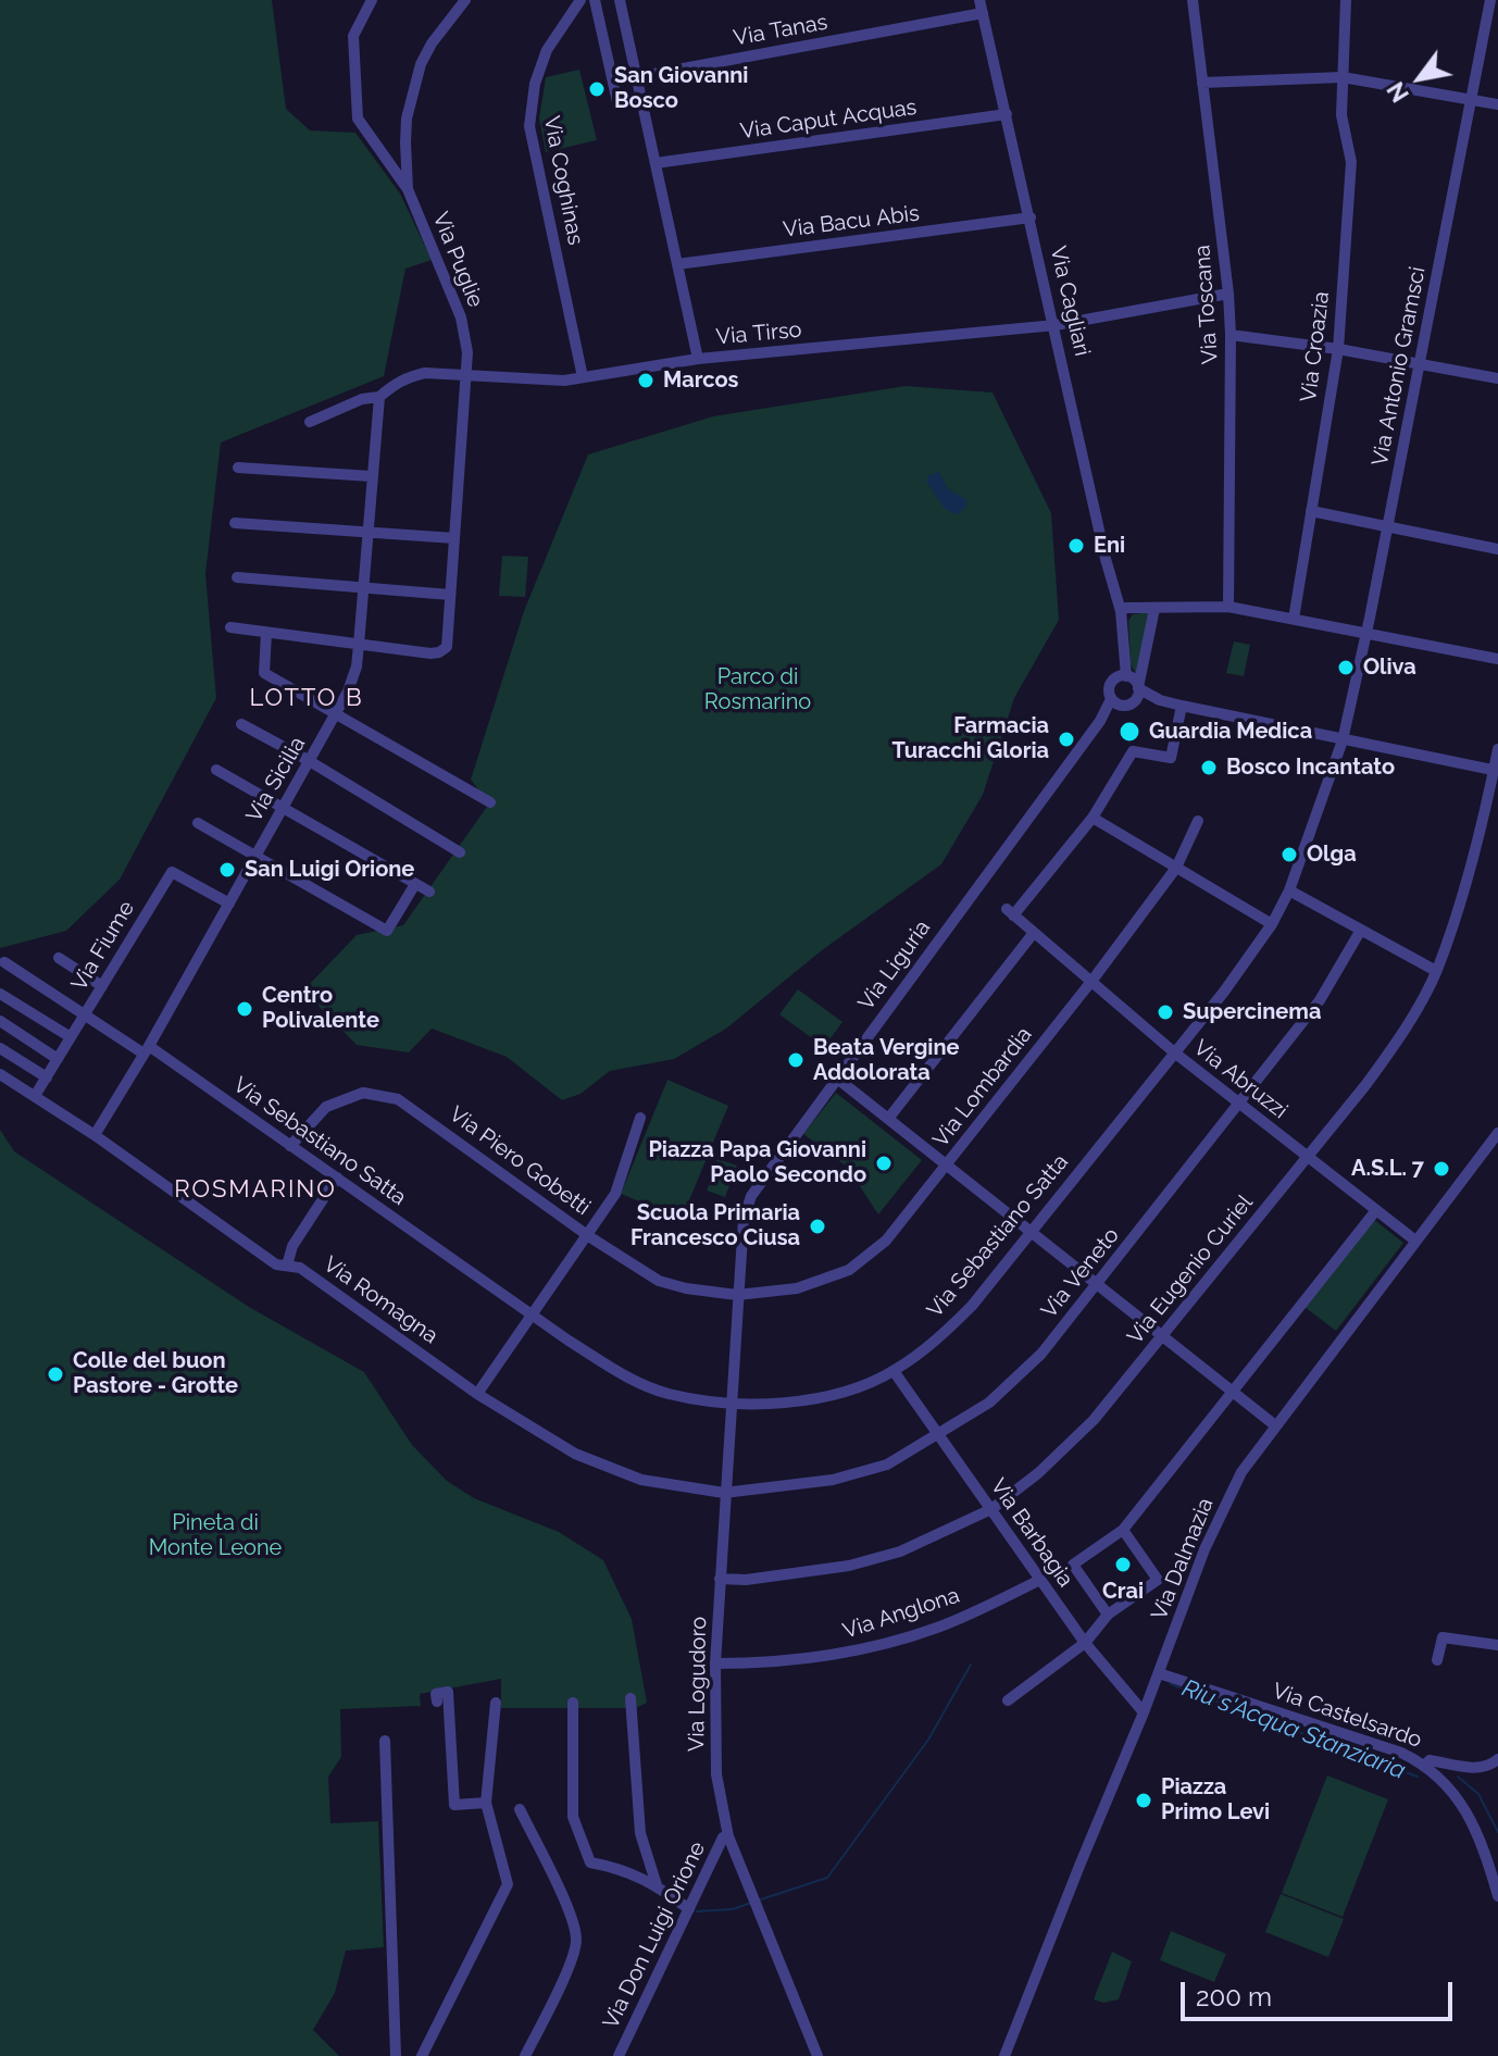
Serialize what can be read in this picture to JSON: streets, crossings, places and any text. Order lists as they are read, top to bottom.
{
  "streets": {
    "street": [
      "Via Tanas",
      "Via Caput Acquas",
      "Via Coghinas",
      "Via Bacu Abis",
      "Via Puglie",
      "Via Cagliari",
      "Via Toscana",
      "Via Tirso",
      "Via Croazia",
      "Via Antonio Gramsci",
      "Via Sicilia",
      "Via Fiume",
      "Via Liguria",
      "Via Abruzzi",
      "Via Lombardia",
      "Via Sebastiano Satta",
      "Via Piero Gobetti",
      "Via Eugenio Curiel",
      "Via Veneto",
      "Via Romagna",
      "Via Barbagia",
      "Via Dalmazia",
      "Via Anglona",
      "Via Logudoro",
      "Via Castelsardo",
      "Via Don Luigi Orione"
    ]
  },
  "crossings": [
    ["Via Tanas", "Via Cagliari"],
    ["Via Caput Acquas", "Via Cagliari"],
    ["Via Coghinas", "Via Tirso"],
    ["Via Bacu Abis", "Via Cagliari"],
    ["Via Puglie", "Via Tirso"],
    ["Via Puglie", "Via Sicilia"],
    ["Via Cagliari", "Via Tirso"],
    ["Via Cagliari", "Via Liguria"],
    ["Via Toscana", "Via Tirso"],
    ["Via Antonio Gramsci", "Via Sebastiano Satta"],
    ["Via Sicilia", "Via Fiume"],
    ["Via Sicilia", "Via Sebastiano Satta"],
    ["Via Sicilia", "Via Romagna"],
    ["Via Fiume", "Via Sebastiano Satta"],
    ["Via Fiume", "Via Romagna"],
    ["Via Liguria", "Via Lombardia"],
    ["Via Liguria", "Via Piero Gobetti"],
    ["Via Liguria", "Via Logudoro"],
    ["Via Abruzzi", "Via Lombardia"],
    ["Via Abruzzi", "Via Sebastiano Satta"],
    ["Via Abruzzi", "Via Eugenio Curiel"],
    ["Via Abruzzi", "Via Veneto"],
    ["Via Abruzzi", "Via Dalmazia"],
    ["Via Lombardia", "Via Piero Gobetti"],
    ["Via Lombardia", "Via Logudoro"],
    ["Via Sebastiano Satta", "Via Piero Gobetti"],
    ["Via Sebastiano Satta", "Via Barbagia"],
    ["Via Sebastiano Satta", "Via Logudoro"],
    ["Via Piero Gobetti", "Via Logudoro"],
    ["Via Eugenio Curiel", "Via Barbagia"],
    ["Via Eugenio Curiel", "Via Logudoro"],
    ["Via Veneto", "Via Romagna"],
    ["Via Veneto", "Via Barbagia"],
    ["Via Veneto", "Via Logudoro"],
    ["Via Romagna", "Via Logudoro"],
    ["Via Barbagia", "Via Dalmazia"],
    ["Via Barbagia", "Via Anglona"],
    ["Via Dalmazia", "Via Castelsardo"],
    ["Via Anglona", "Via Logudoro"],
    ["Via Logudoro", "Via Don Luigi Orione"]
  ],
  "districts": ["LOTTO B", "ROSMARINO"],
  "water": ["Riu s'Acqua Stanziaria"],
  "parks": ["Parco di Rosmarino", "Pineta di Monte Leone"],
  "places": [
    "San Giovanni Bosco",
    "Marcos",
    "Eni",
    "Oliva",
    "Guardia Medica",
    "Farmacia Turacchi Gloria",
    "Bosco Incantato",
    "Olga",
    "San Luigi Orione",
    "Centro Polivalente",
    "Supercinema",
    "Beata Vergine Addolorata",
    "Piazza Papa Giovanni Paolo Secondo",
    "A.S.L. 7",
    "Scuola Primaria Francesco Ciusa",
    "Colle del buon Pastore - Grotte",
    "Crai",
    "Piazza Primo Levi"
  ],
  "scale_bar": "200 m",
  "north": "bottom left"
}
